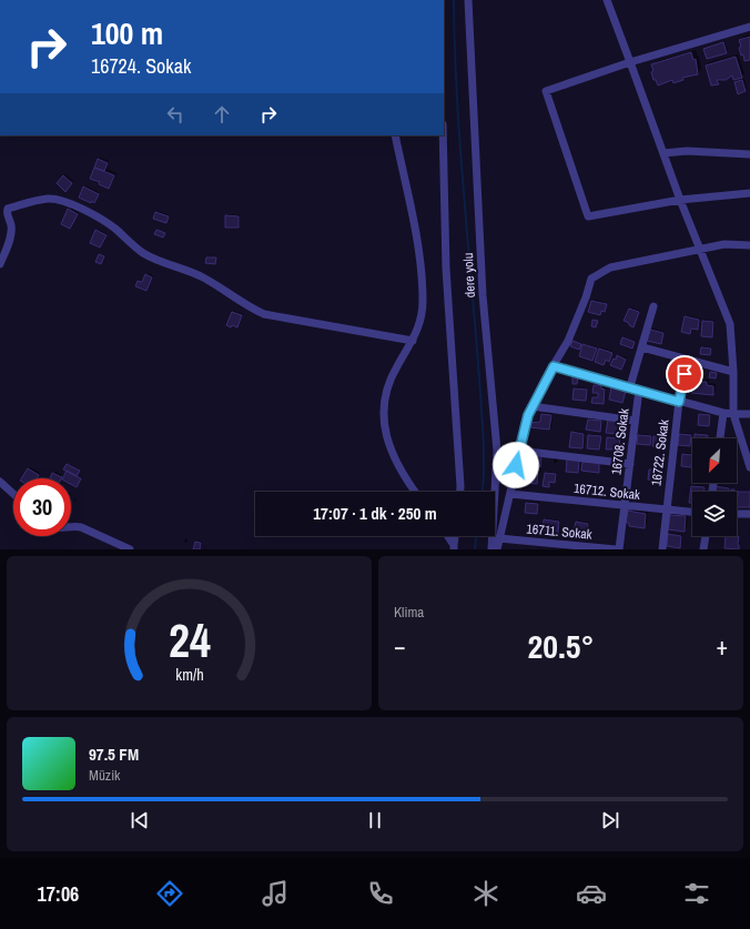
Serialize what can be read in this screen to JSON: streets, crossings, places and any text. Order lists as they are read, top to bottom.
{
  "streets": {
    "street": [
      "dere yolu",
      "16708. Sokak",
      "16722. Sokak",
      "16712. Sokak",
      "16711. Sokak"
    ]
  },
  "crossings": [
    ["16708. Sokak", "16712. Sokak"],
    ["16708. Sokak", "16711. Sokak"],
    ["16722. Sokak", "16712. Sokak"]
  ],
  "north": "bottom left",
  "page": {
    "turn": ["100 m", "16724. Sokak"],
    "limit": "30",
    "trip": "17:07 · 1 dk · 250 m",
    "tile": "Klima",
    "heat": ["−", "20.5°", "+"],
    "song": ["97.5 FM", "Müzik"],
    "tabs": "17:06",
    "gauge": ["24", "km/h"]
  }
}
